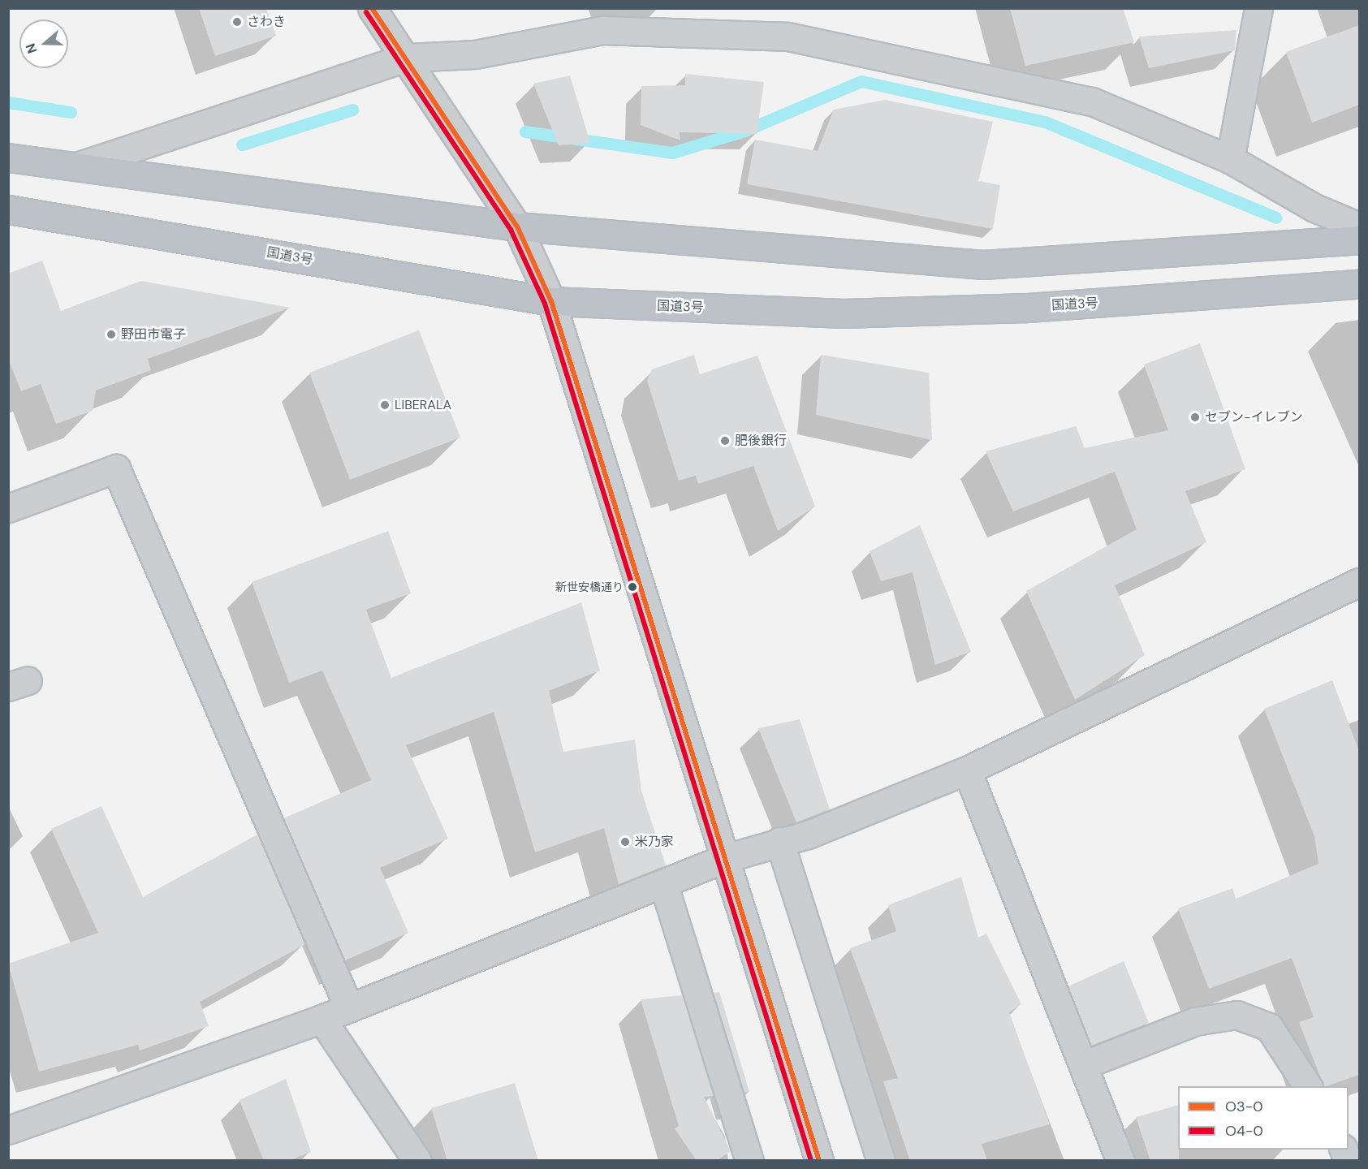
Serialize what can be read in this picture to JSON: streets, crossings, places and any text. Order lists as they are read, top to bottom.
{
  "streets": {
    "highway": ["国道3号"]
  },
  "places": [
    "さわき",
    "野田市電子",
    "LIBERALA",
    "セブン-イレブン",
    "肥後銀行",
    "新世安橋通り",
    "米乃家"
  ],
  "lines": ["transit line O3-0", "transit line O4-0"],
  "legend": ["O3-0", "O4-0"],
  "north": "left"
}
